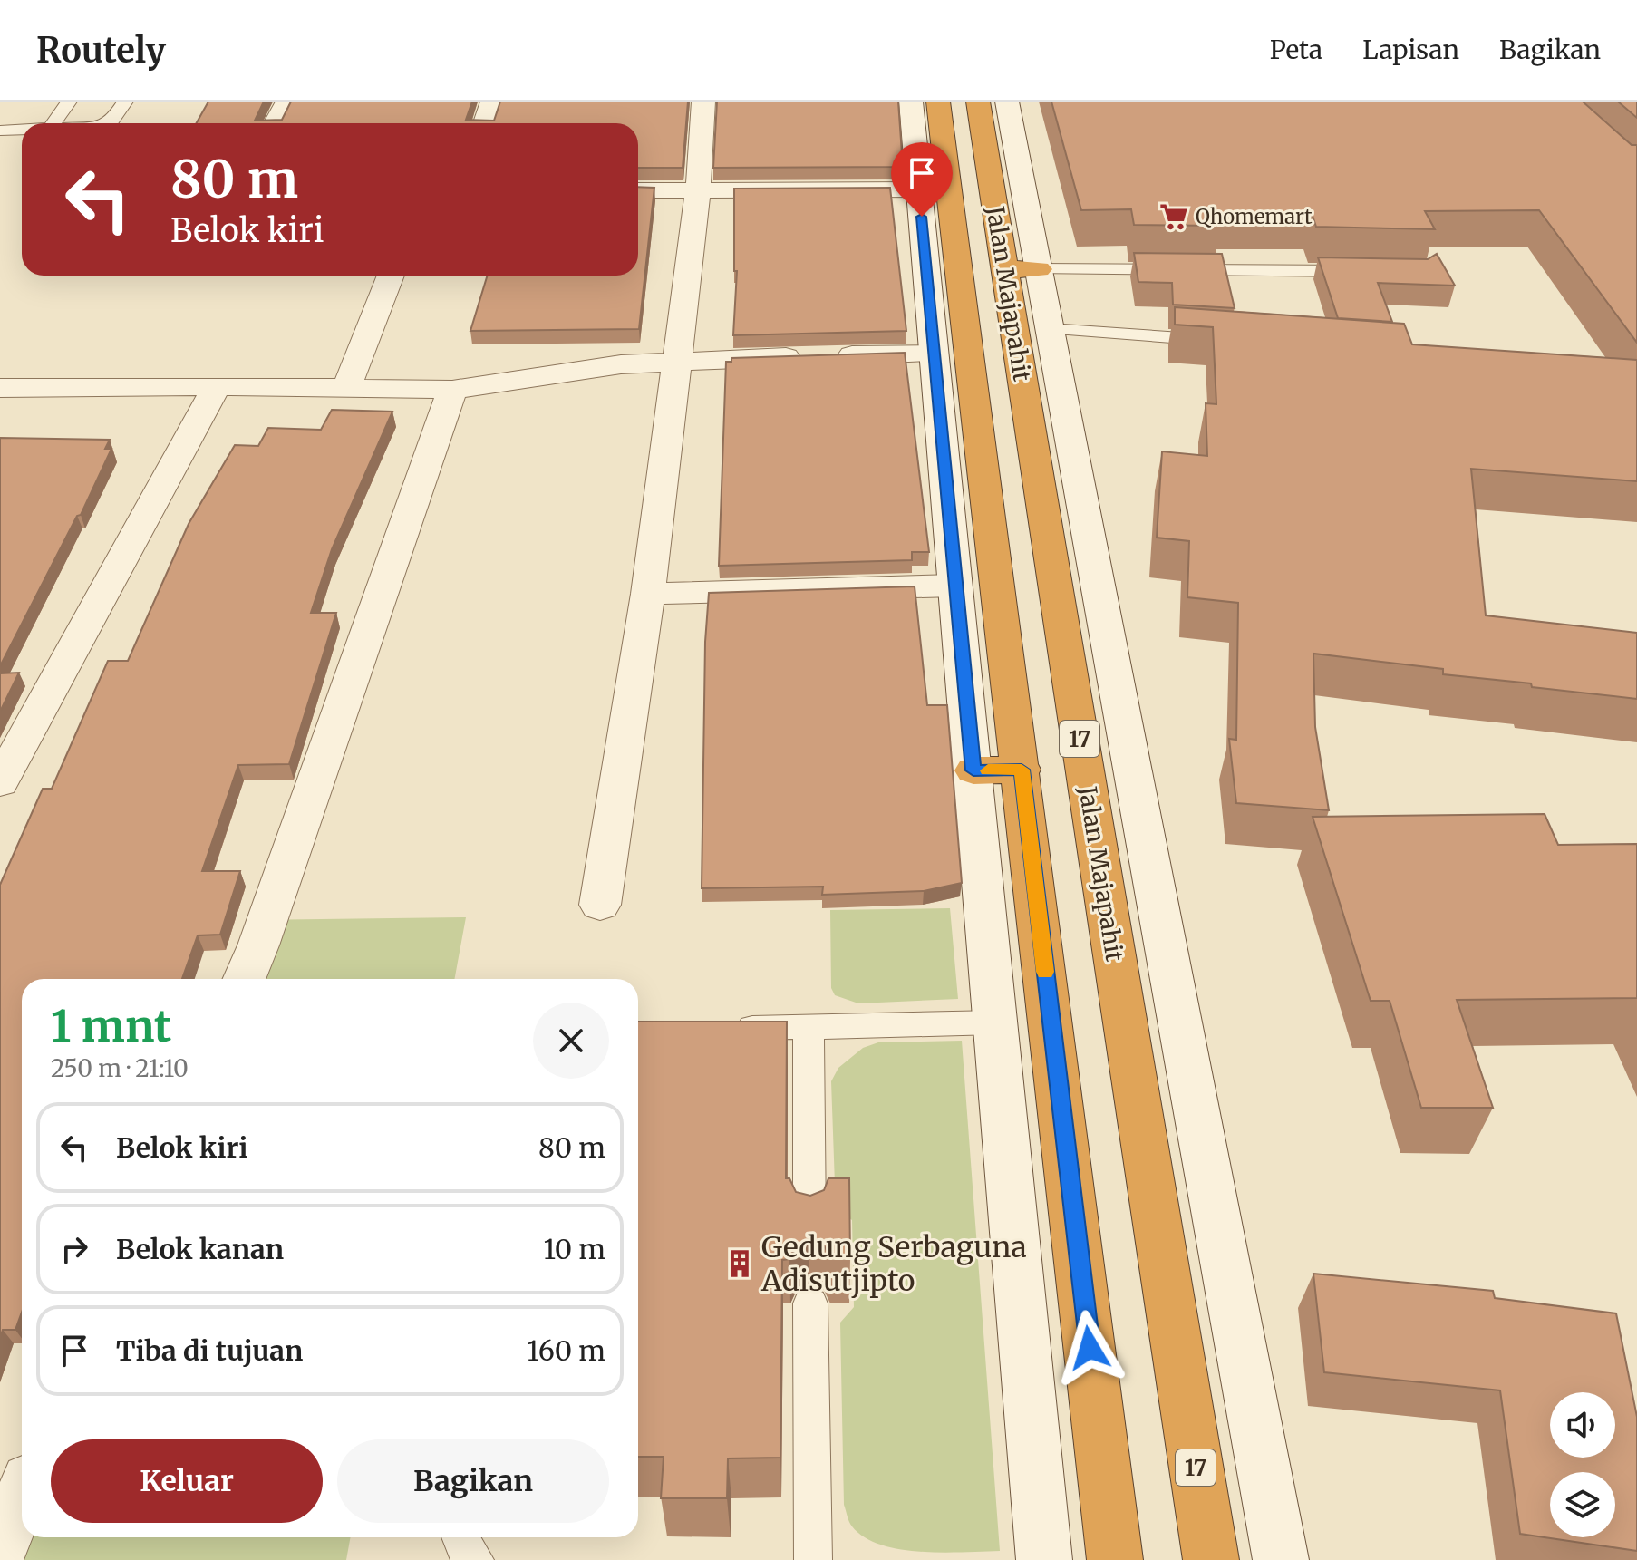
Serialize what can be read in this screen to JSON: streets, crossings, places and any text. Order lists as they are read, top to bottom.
{
  "streets": {
    "highway": ["Jalan Majapahit", "17"]
  },
  "places": {
    "supermarket": ["Qhomemart"],
    "building": ["Gedung Serbaguna Adisutjipto"]
  },
  "page": {
    "header": "Routely",
    "nav": ["Peta", "Lapisan", "Bagikan"],
    "turn": ["80 m", "Belok kiri"],
    "heading": ["1 mnt", "250 m · 21:10"],
    "list": [
      {
        "name": "Belok kiri",
        "value": "80 m"
      },
      {
        "name": "Belok kanan",
        "value": "10 m"
      },
      {
        "name": "Tiba di tujuan",
        "value": "160 m"
      }
    ],
    "buttons": ["Keluar", "Bagikan"]
  }
}
